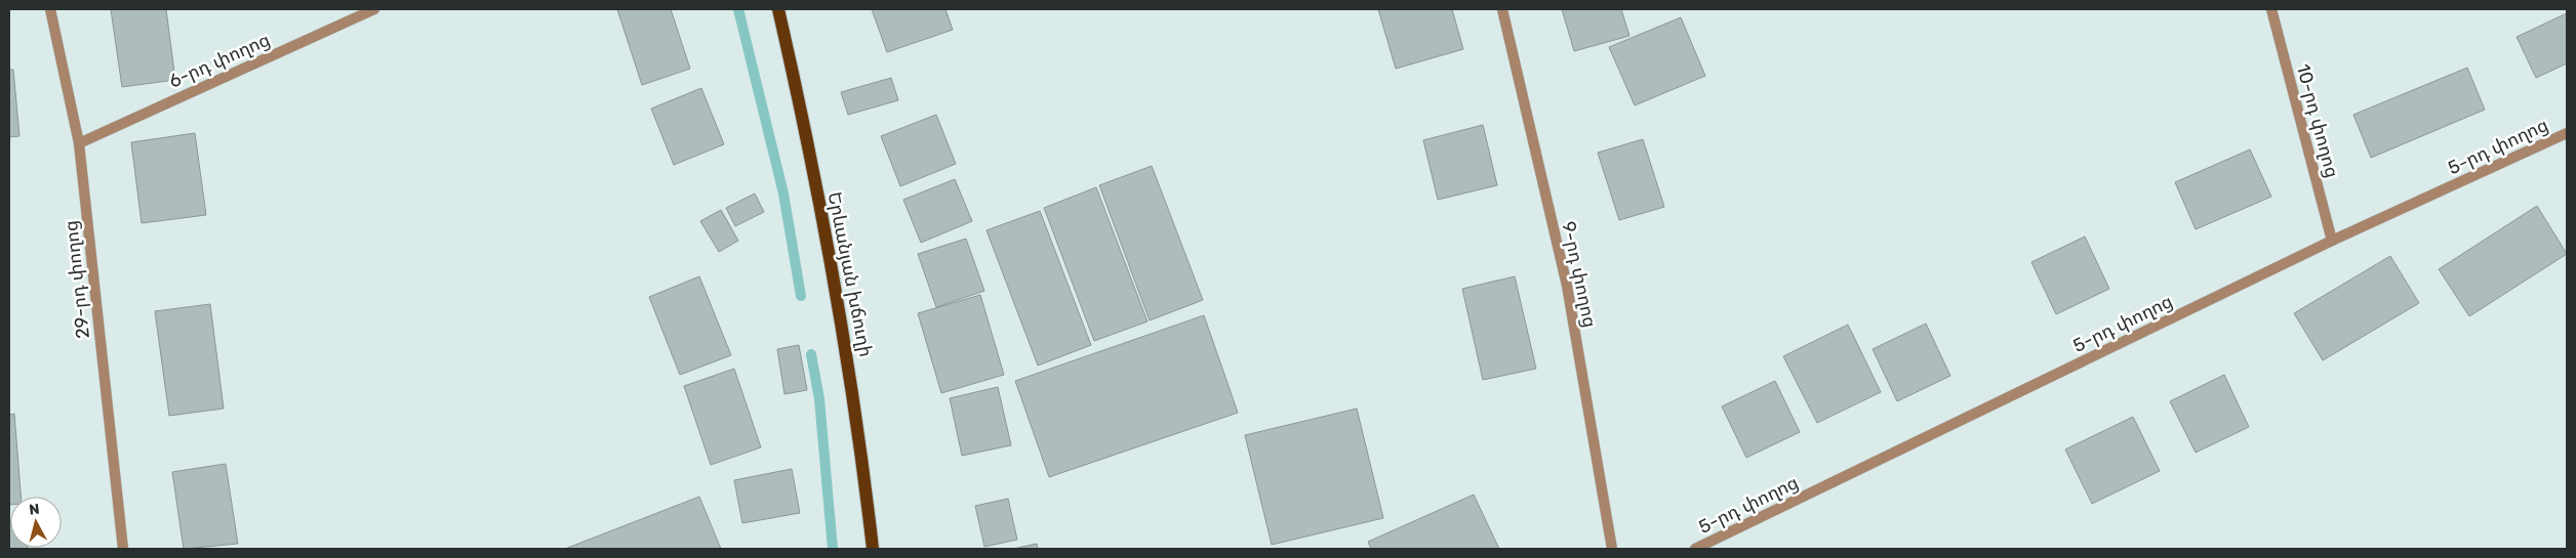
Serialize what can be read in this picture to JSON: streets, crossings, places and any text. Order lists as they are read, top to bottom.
{
  "streets": {
    "main road": ["Երևանյան խճուղի"],
    "street": [
      "6-րդ փողոց",
      "10-րդ փողոց",
      "5-րդ փողոց",
      "9-րդ փողոց",
      "29-րդ փողոց"
    ]
  },
  "crossings": [
    ["6-րդ փողոց", "29-րդ փողոց"],
    ["10-րդ փողոց", "5-րդ փողոց"]
  ],
  "north": "top"
}
